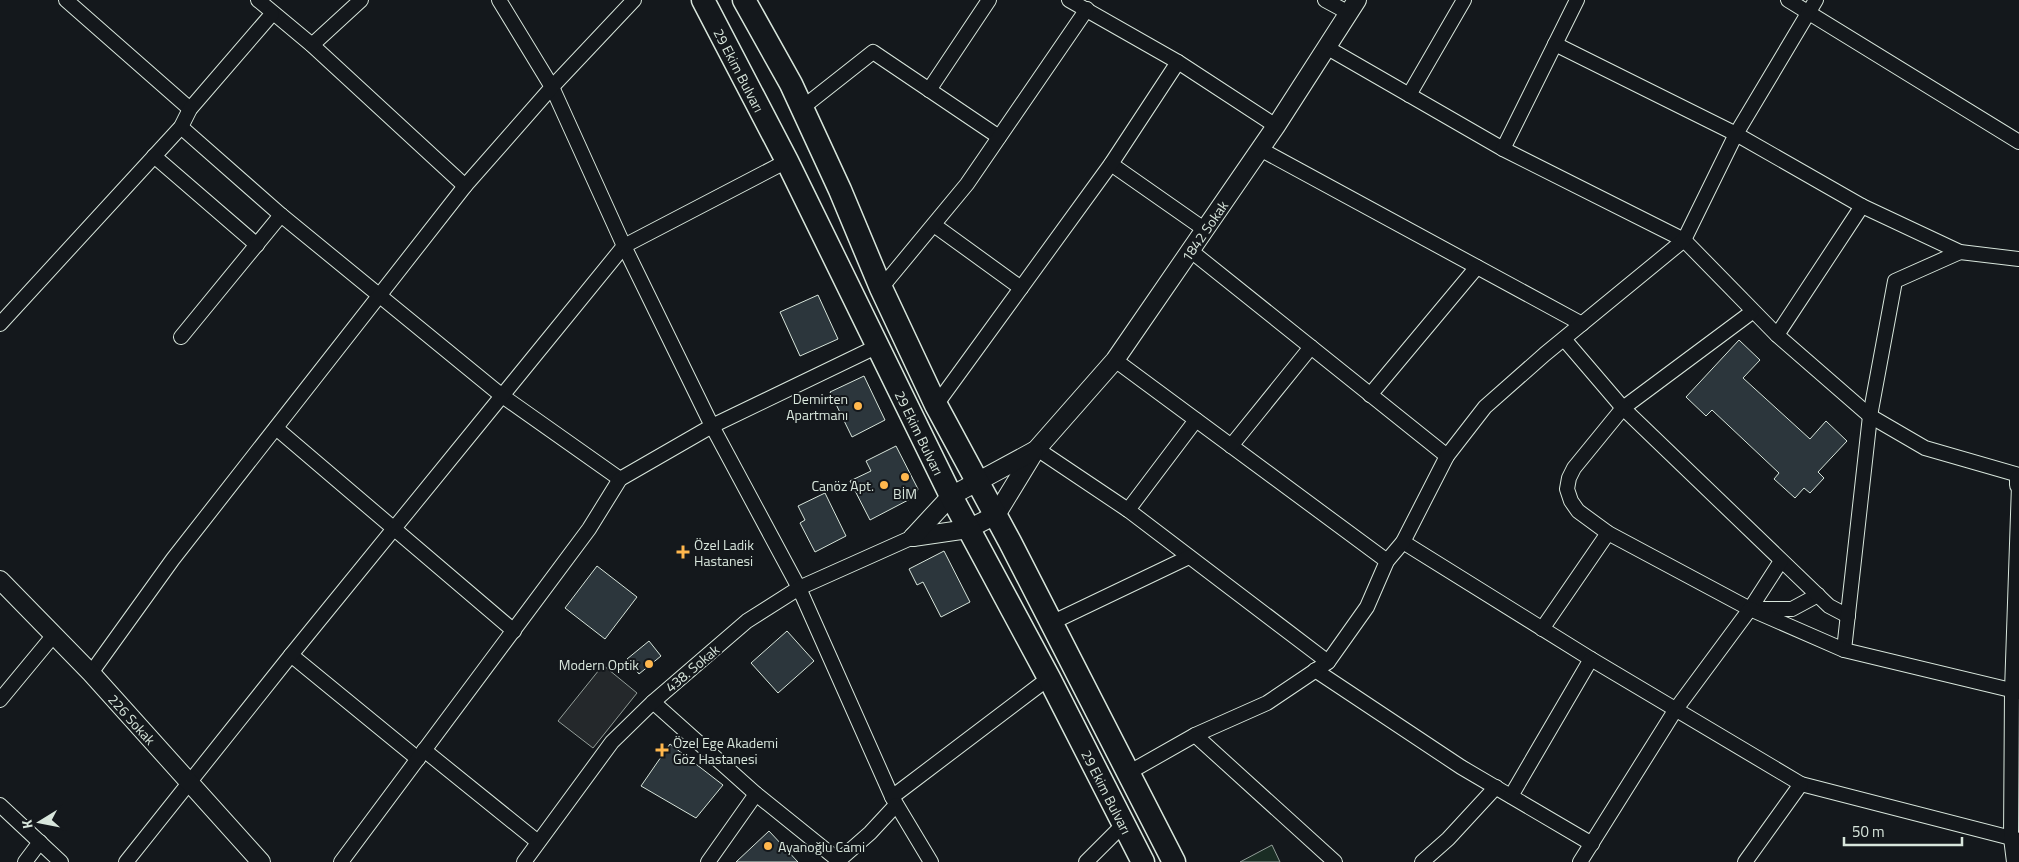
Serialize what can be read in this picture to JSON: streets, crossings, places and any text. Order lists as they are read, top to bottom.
{
  "streets": {
    "main road": ["29 Ekim Bulvarı"],
    "street": ["1842 Sokak", "438. Sokak", "226 Sokak"]
  },
  "places": {
    "other": [
      "Demirten Apartmanı",
      "BİM",
      "Canöz Apt.",
      "Modern Optik",
      "Ayanoğlu Cami"
    ],
    "health": ["Özel Ladik Hastanesi", "Özel Ege Akademi Göz Hastanesi"]
  },
  "scale_bar": "50 m",
  "north": "left"
}
